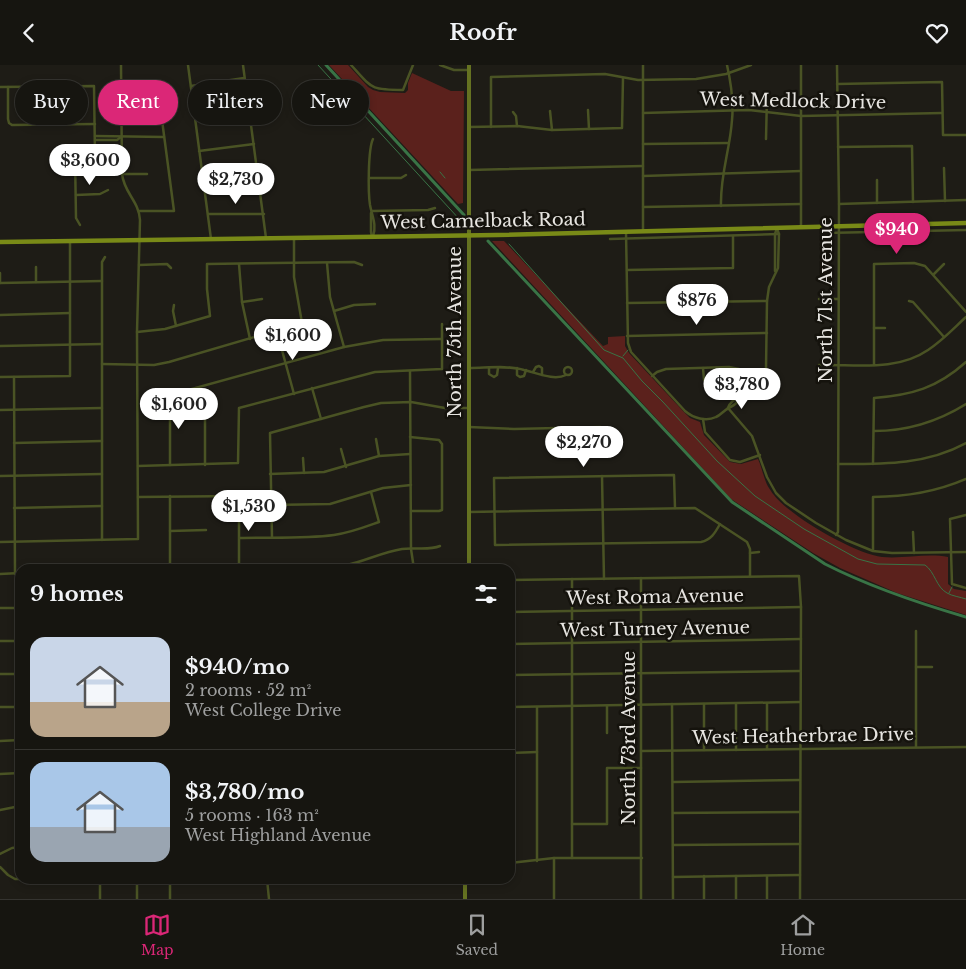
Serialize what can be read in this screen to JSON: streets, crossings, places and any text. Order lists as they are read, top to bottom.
{
  "streets": {
    "main road": ["West Camelback Road", "North 75th Avenue"],
    "street": [
      "West Medlock Drive",
      "North 71st Avenue",
      "West Roma Avenue",
      "West Turney Avenue",
      "West Heatherbrae Drive",
      "North 73rd Avenue"
    ]
  },
  "crossings": [
    ["West Medlock Drive", "North 71st Avenue"],
    ["West Camelback Road", "North 71st Avenue"],
    ["West Camelback Road", "North 75th Avenue"],
    ["West Roma Avenue", "North 73rd Avenue"],
    ["West Turney Avenue", "North 73rd Avenue"],
    ["West Heatherbrae Drive", "North 73rd Avenue"]
  ],
  "page": {
    "header": "Roofr",
    "chip": [
      "Buy",
      "Rent",
      "Filters",
      "New"
    ],
    "price": [
      "$3,600",
      "$2,730",
      "$940",
      "$876",
      "$1,600",
      "$3,780",
      "$1,600",
      "$2,270",
      "$1,530"
    ],
    "heading": "9 homes",
    "list": [
      {
        "name": "$940/mo",
        "note": "2 rooms · 52 m² · West College Drive"
      },
      {
        "name": "$3,780/mo",
        "note": "5 rooms · 163 m² · West Highland Avenue"
      }
    ],
    "tabs": ["Map", "Saved", "Home"]
  }
}
